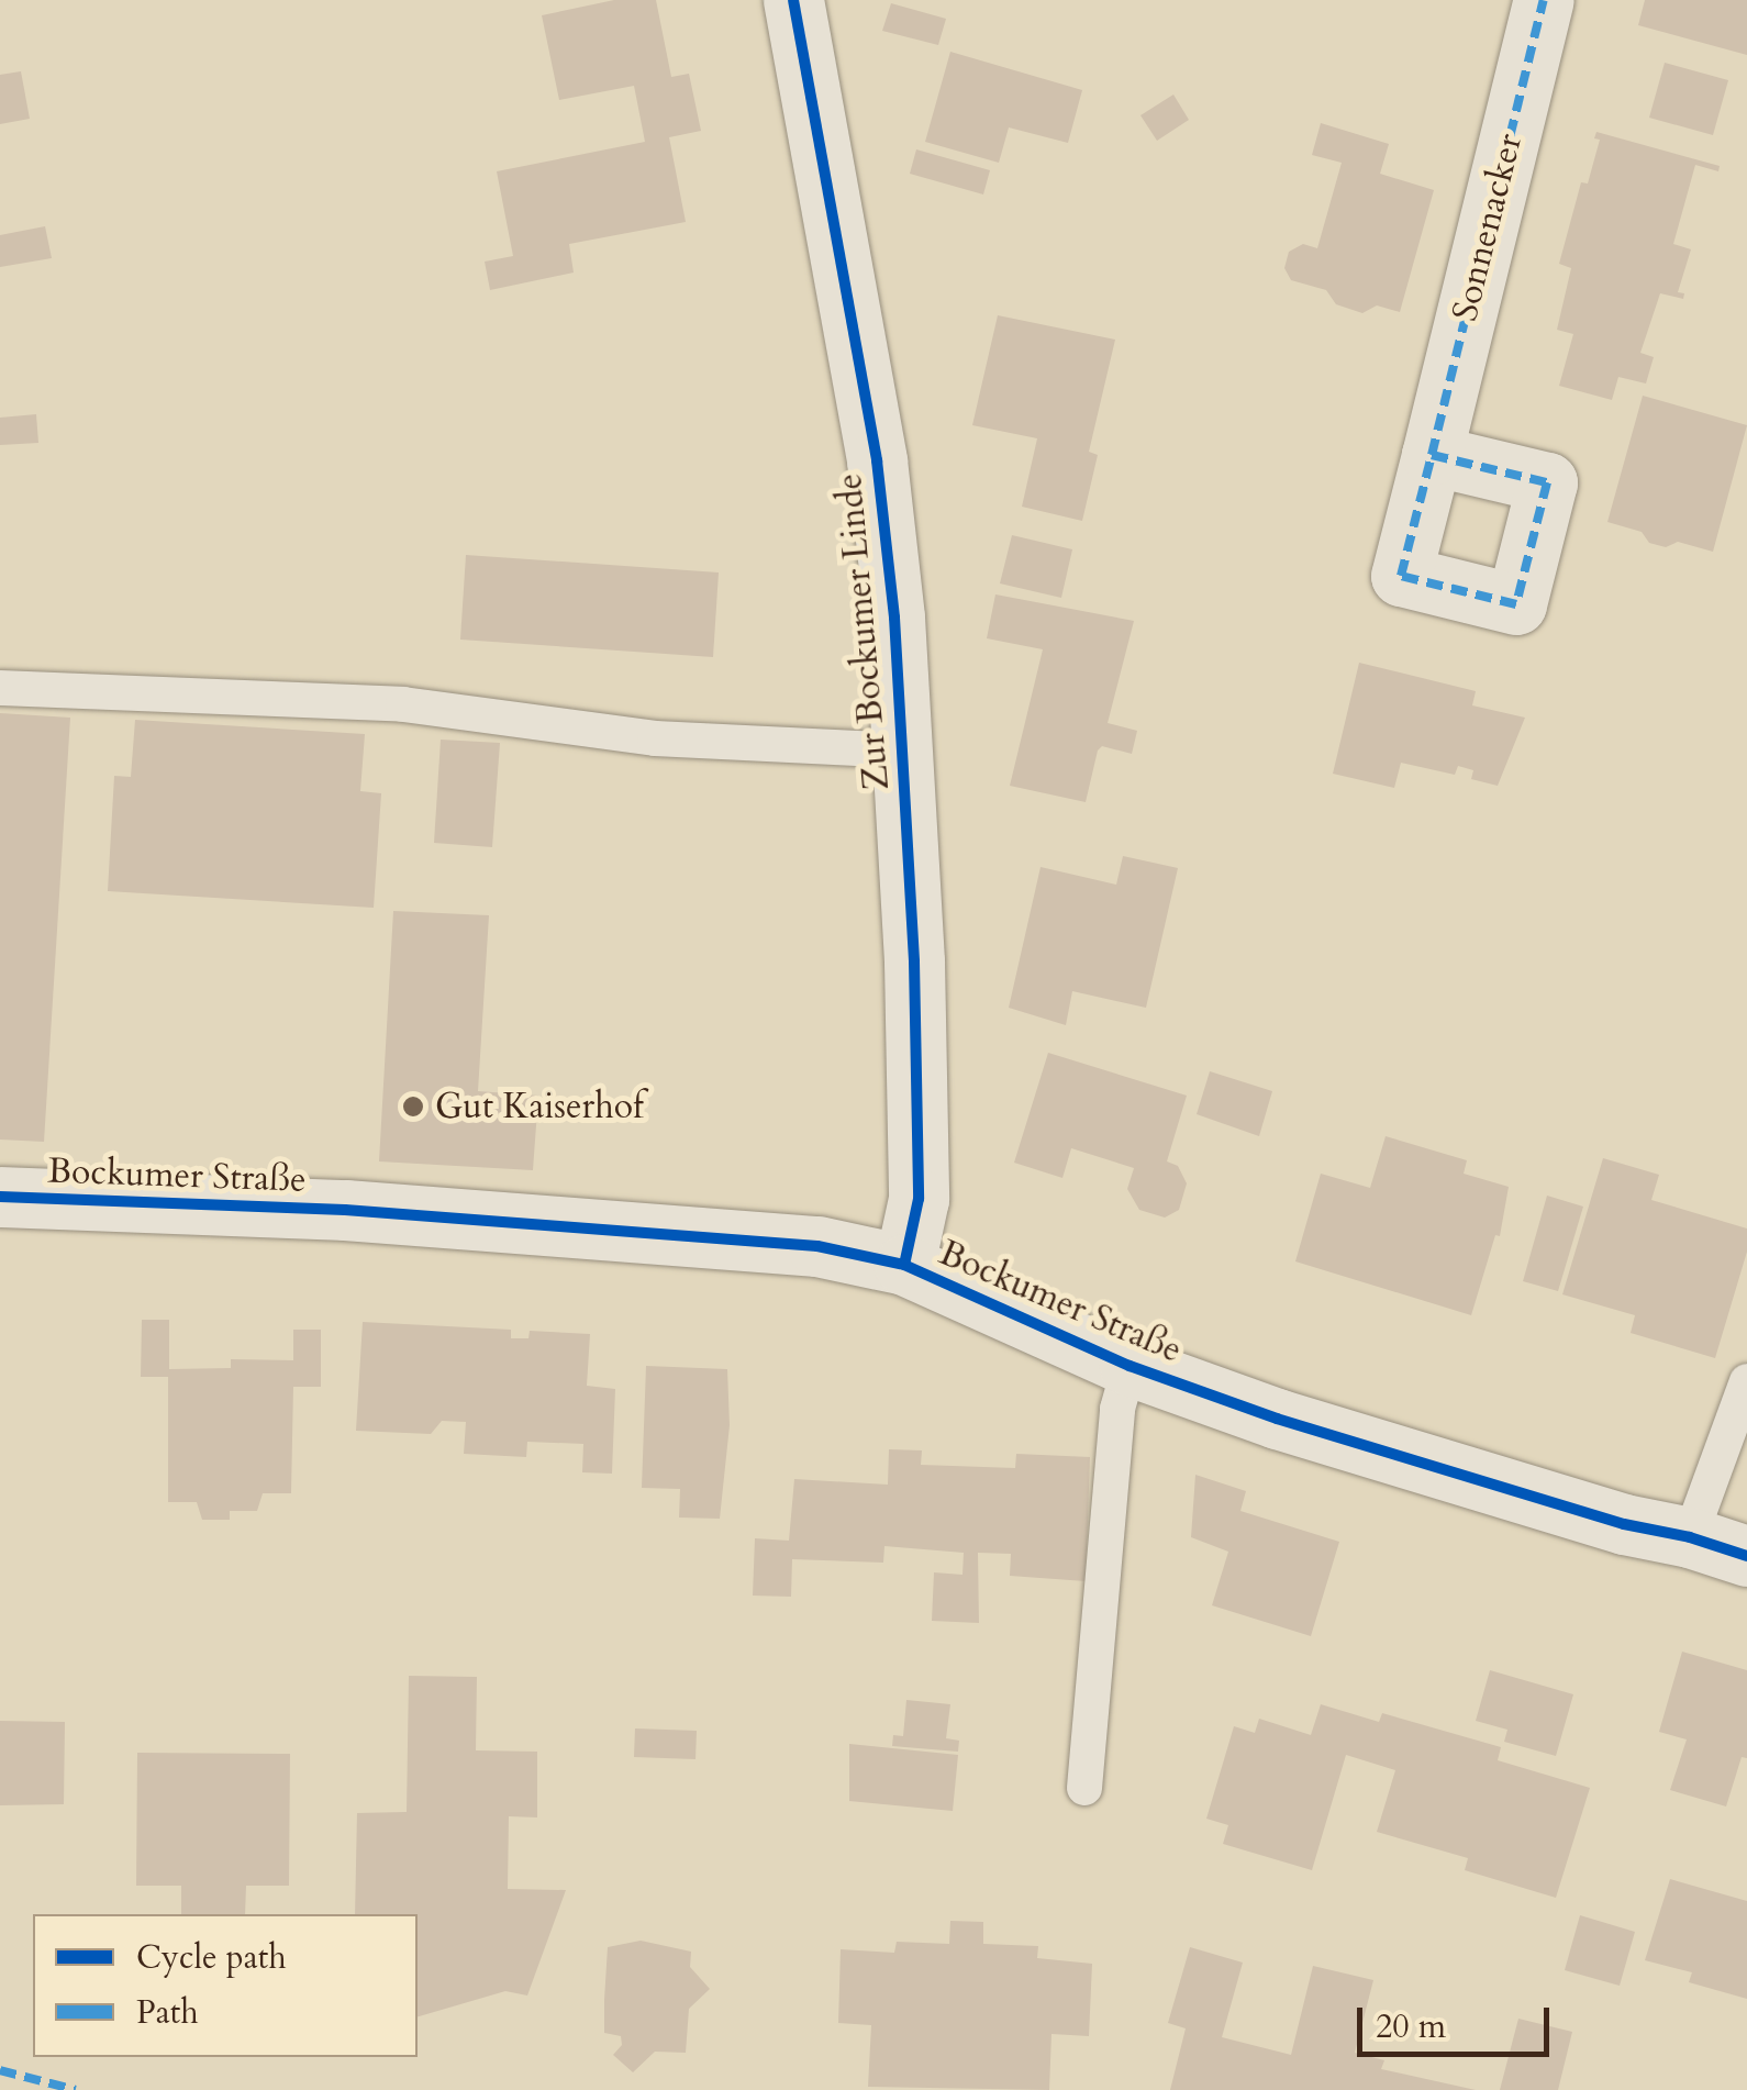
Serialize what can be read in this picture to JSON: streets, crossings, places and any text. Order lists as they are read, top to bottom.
{
  "streets": {
    "street": ["Sonnenacker", "Zur Bockumer Linde", "Bockumer Straße"]
  },
  "crossings": [
    ["Zur Bockumer Linde", "Bockumer Straße"]
  ],
  "places": ["Gut Kaiserhof"],
  "legend": ["Cycle path", "Path"],
  "scale_bar": "20 m"
}
